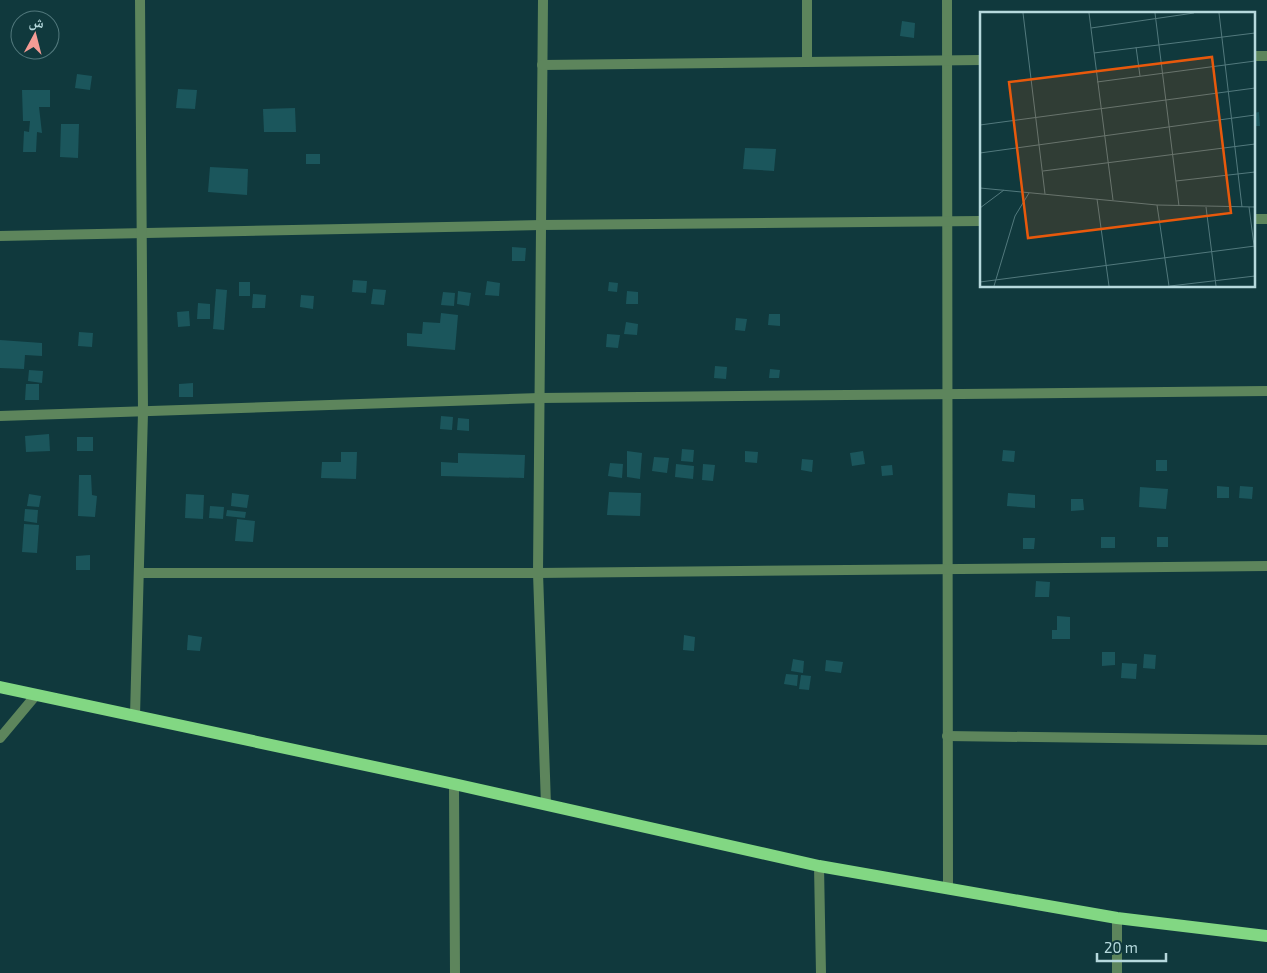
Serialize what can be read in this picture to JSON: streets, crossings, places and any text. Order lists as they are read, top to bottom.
{
  "scale_bar": "20 m",
  "north": "top"
}
